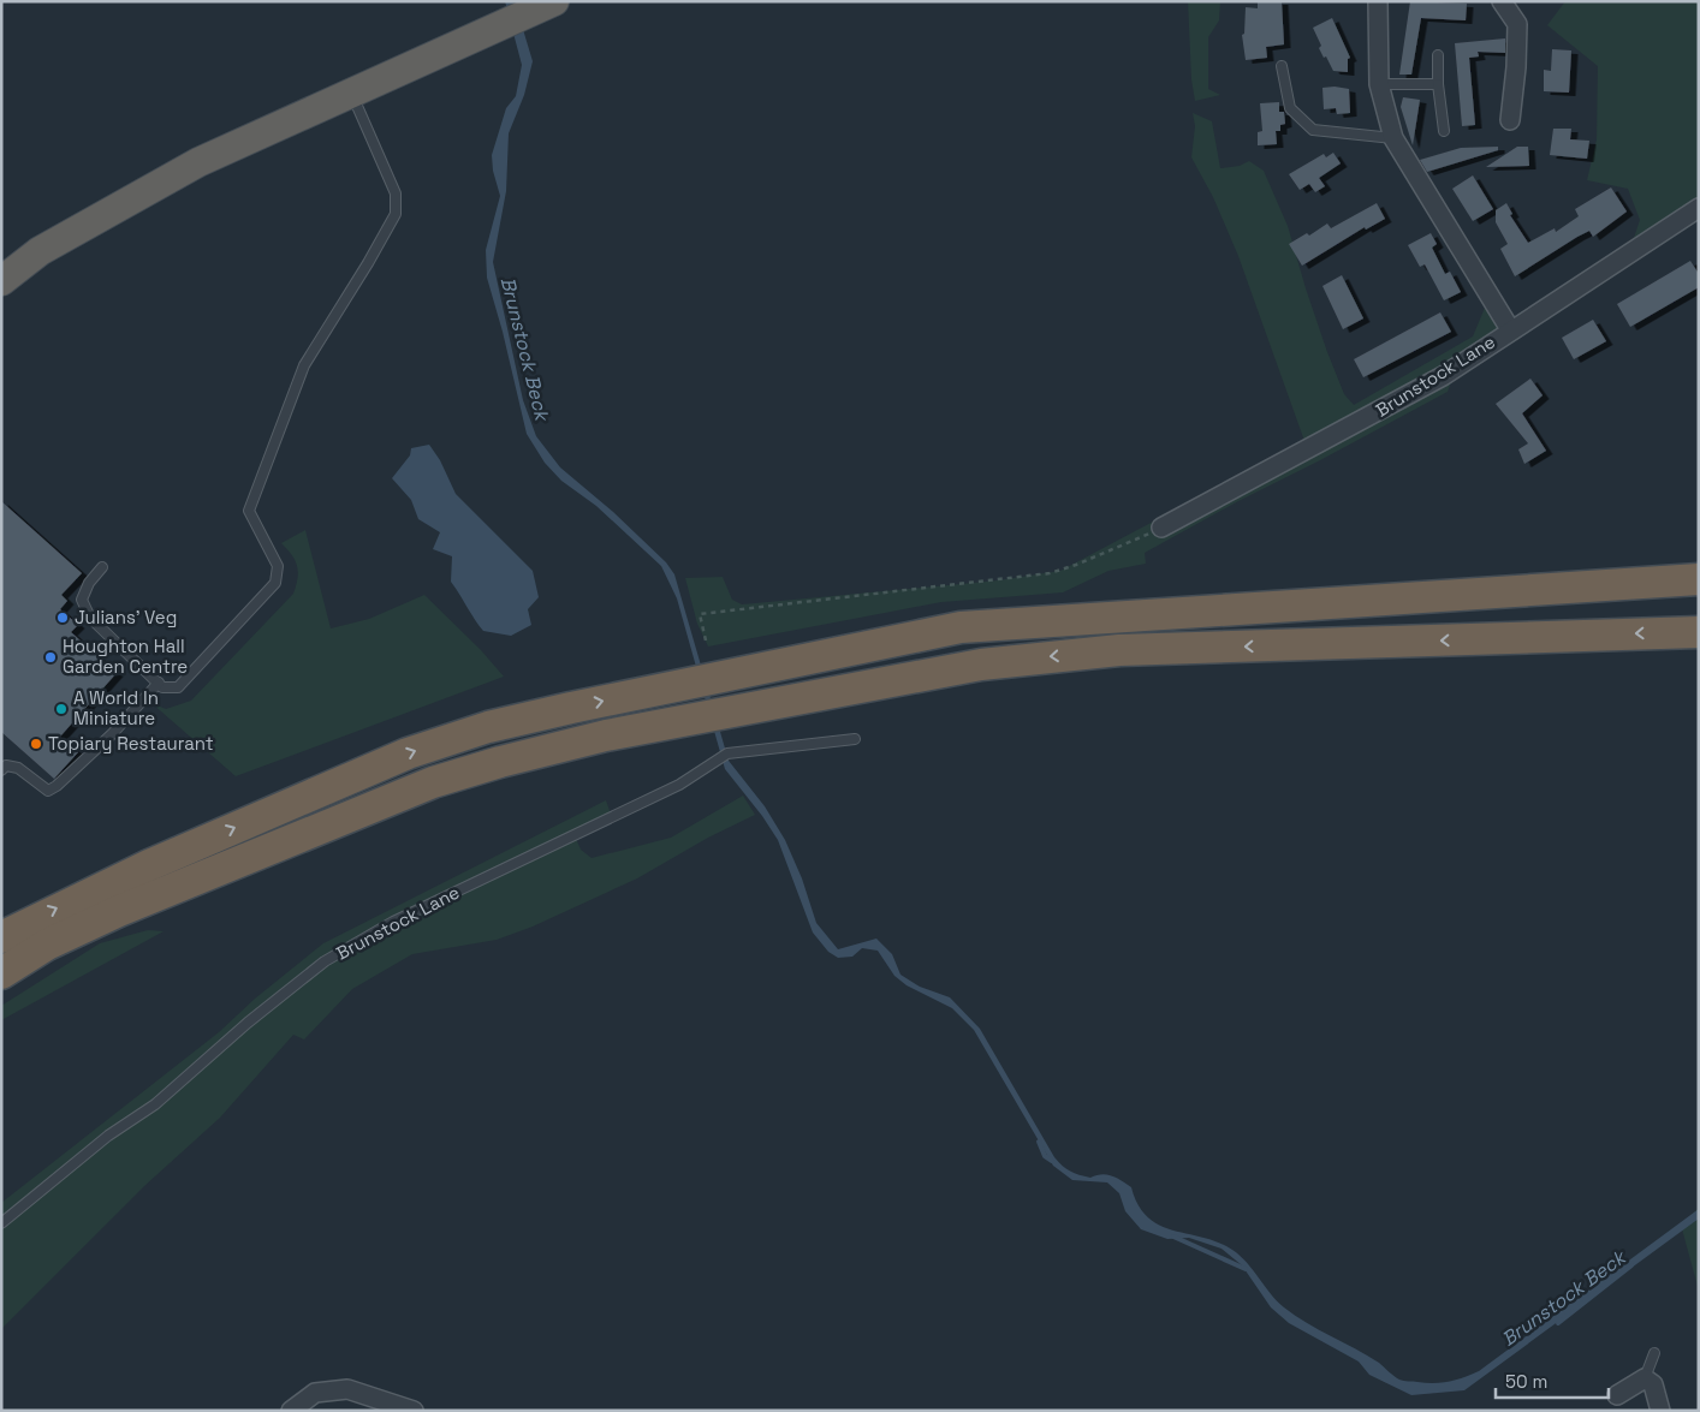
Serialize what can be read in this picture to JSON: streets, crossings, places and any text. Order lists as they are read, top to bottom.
{
  "streets": {
    "street": ["Brunstock Lane"]
  },
  "water": ["Brunstock Beck"],
  "places": [
    "Julians' Veg",
    "Houghton Hall Garden Centre",
    "A World In Miniature",
    "Topiary Restaurant"
  ],
  "scale_bar": "50 m"
}
